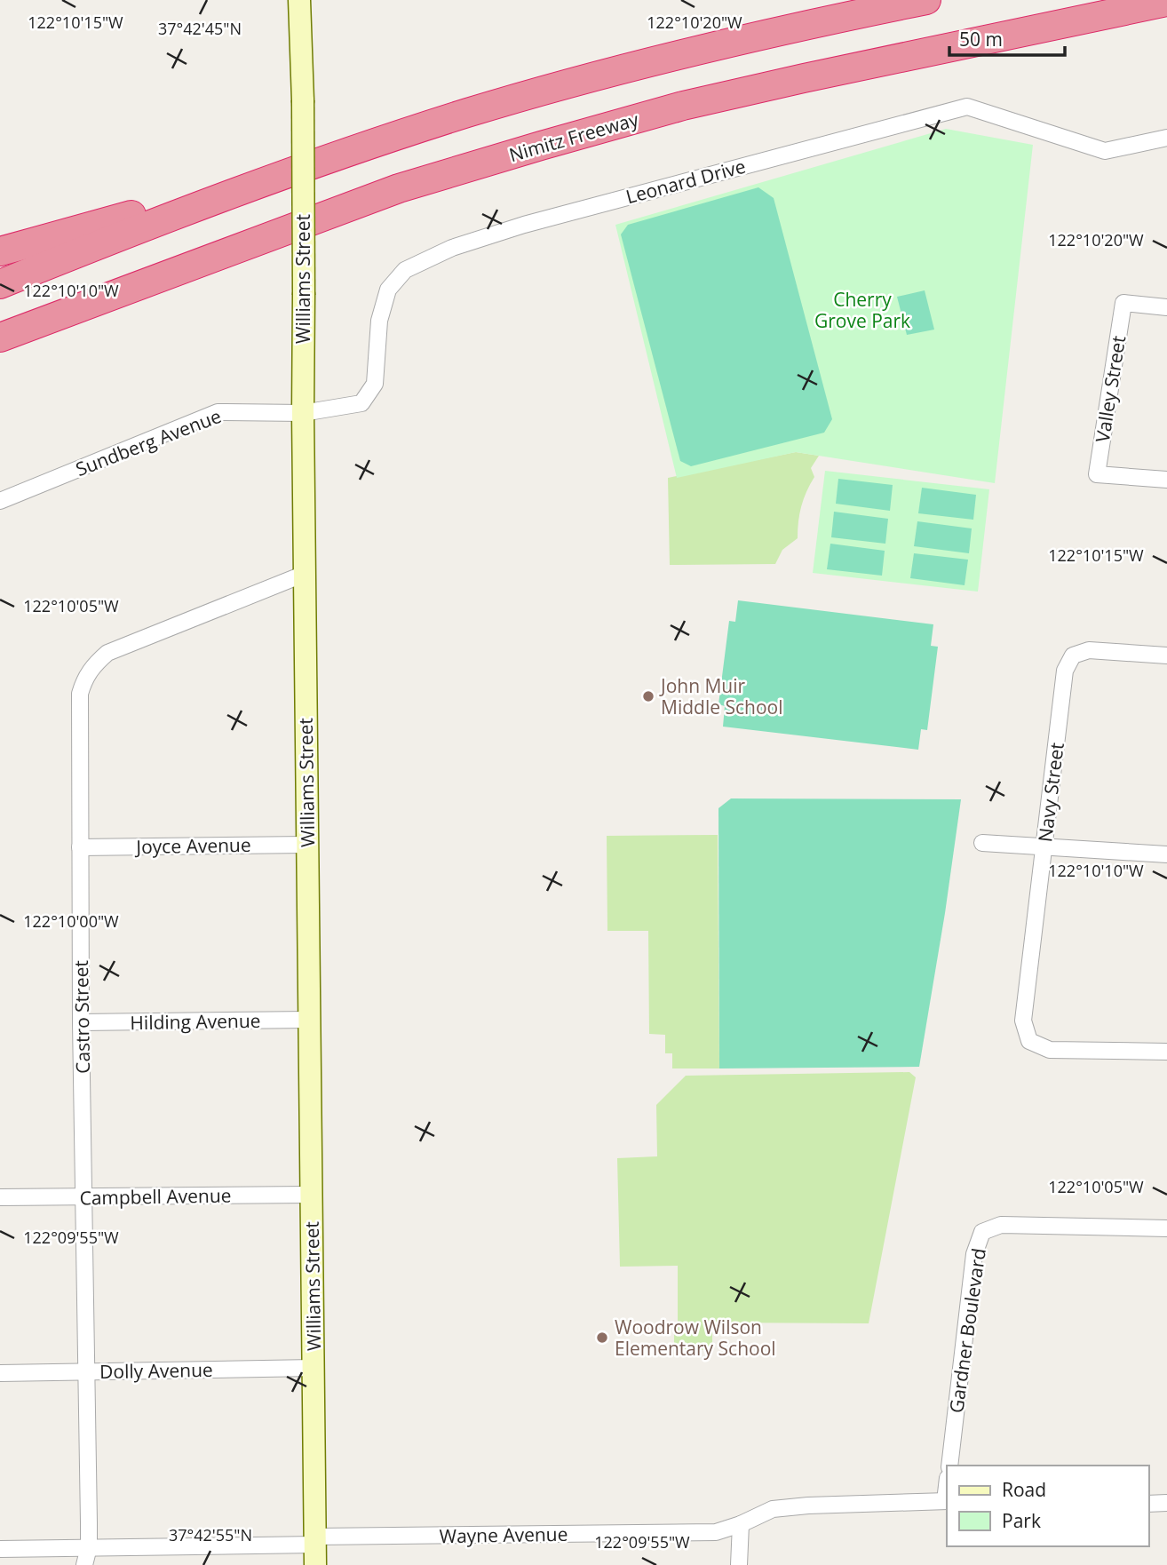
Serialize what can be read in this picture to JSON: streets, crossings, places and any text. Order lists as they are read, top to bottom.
{
  "streets": {
    "highway": ["Nimitz Freeway"],
    "street": [
      "Leonard Drive",
      "Williams Street",
      "Valley Street",
      "Sundberg Avenue",
      "Navy Street",
      "Joyce Avenue",
      "Castro Street",
      "Hilding Avenue",
      "Campbell Avenue",
      "Gardner Boulevard",
      "Dolly Avenue",
      "Wayne Avenue"
    ]
  },
  "crossings": [
    ["Leonard Drive", "Williams Street"],
    ["Leonard Drive", "Sundberg Avenue"],
    ["Williams Street", "Sundberg Avenue"],
    ["Williams Street", "Joyce Avenue"],
    ["Williams Street", "Castro Street"],
    ["Williams Street", "Hilding Avenue"],
    ["Williams Street", "Campbell Avenue"],
    ["Williams Street", "Dolly Avenue"],
    ["Williams Street", "Wayne Avenue"],
    ["Joyce Avenue", "Castro Street"],
    ["Castro Street", "Hilding Avenue"],
    ["Castro Street", "Campbell Avenue"],
    ["Castro Street", "Dolly Avenue"],
    ["Castro Street", "Wayne Avenue"]
  ],
  "parks": ["Cherry Grove Park"],
  "places": ["John Muir Middle School", "Woodrow Wilson Elementary School"],
  "legend": ["Road", "Park"],
  "scale_bar": "50 m",
  "coordinates": [
    "122°10'20\"W",
    "122°10'15\"W",
    "37°42'45\"N",
    "122°10'10\"W",
    "122°10'05\"W",
    "122°10'00\"W",
    "122°09'55\"W",
    "37°42'55\"N"
  ]
}
